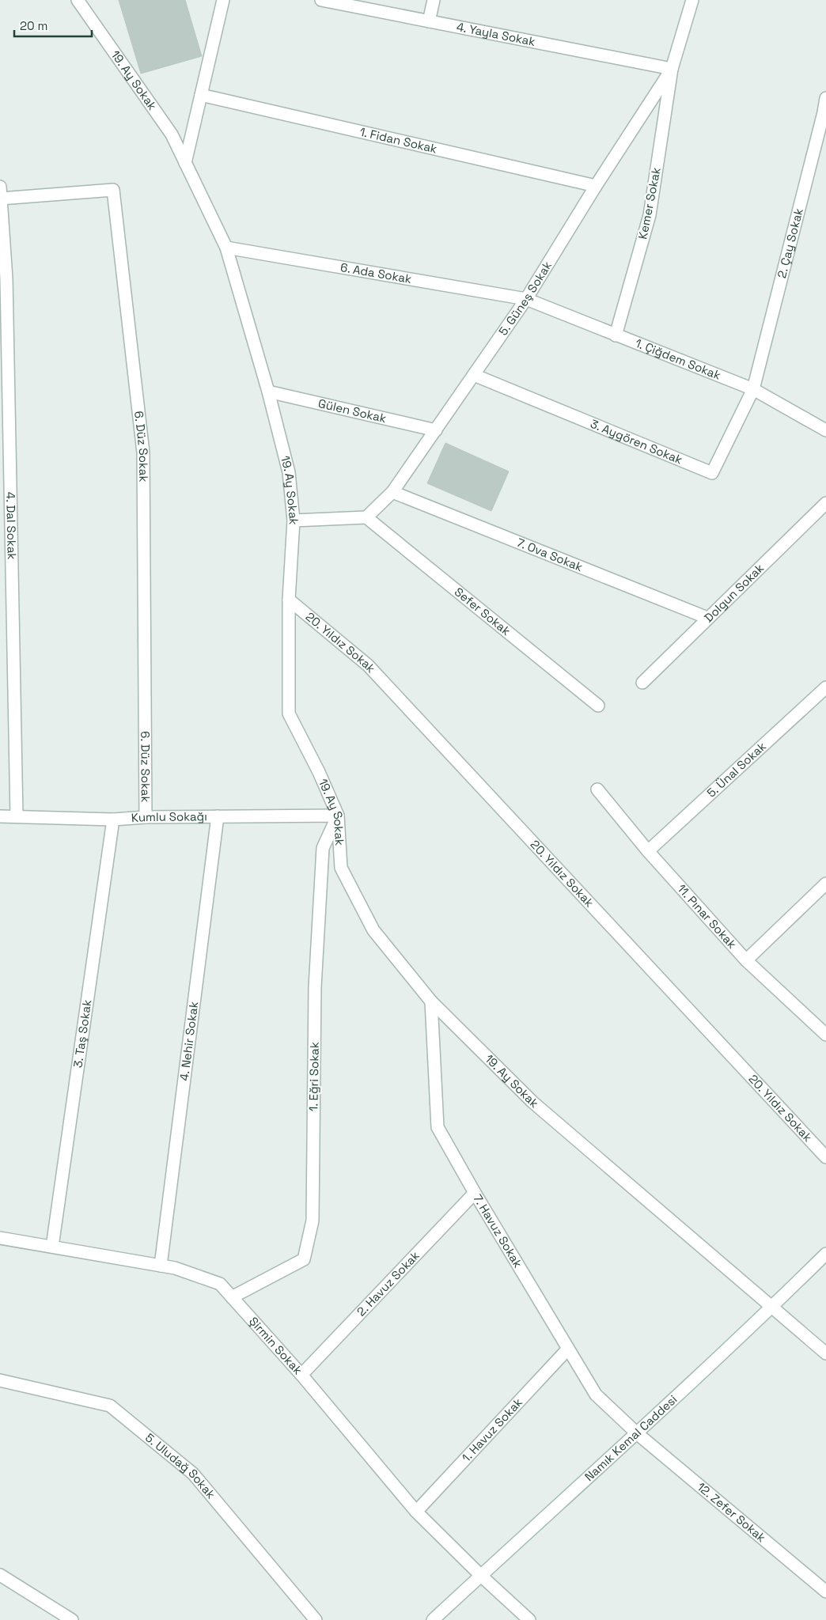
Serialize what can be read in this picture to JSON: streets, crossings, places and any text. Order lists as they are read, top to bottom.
{
  "streets": {
    "street": [
      "4. Yayla Sokak",
      "19. Ay Sokak",
      "1. Fidan Sokak",
      "Kemer Sokak",
      "2. Çay Sokak",
      "6. Ada Sokak",
      "5. Güneş Sokak",
      "1. Çiğdem Sokak",
      "Gülen Sokak",
      "3. Aygören Sokak",
      "6. Düz Sokak",
      "4. Dal Sokak",
      "7. Ova Sokak",
      "Dolgun Sokak",
      "Sefer Sokak",
      "20. Yıldız Sokak",
      "5. Ünal Sokak",
      "Kumlu Sokağı",
      "11. Pınar Sokak",
      "3. Taş Sokak",
      "4. Nehir Sokak",
      "1. Eğri Sokak",
      "7. Havuz Sokak",
      "2. Havuz Sokak",
      "Şirmin Sokak",
      "1. Havuz Sokak",
      "Namık Kemal Caddesi",
      "5. Uludağ Sokak",
      "12. Zefer Sokak"
    ]
  },
  "crossings": [
    ["4. Yayla Sokak", "Kemer Sokak"],
    ["4. Yayla Sokak", "5. Güneş Sokak"],
    ["19. Ay Sokak", "6. Ada Sokak"],
    ["19. Ay Sokak", "Gülen Sokak"],
    ["19. Ay Sokak", "20. Yıldız Sokak"],
    ["19. Ay Sokak", "Kumlu Sokağı"],
    ["19. Ay Sokak", "1. Eğri Sokak"],
    ["19. Ay Sokak", "7. Havuz Sokak"],
    ["19. Ay Sokak", "Namık Kemal Caddesi"],
    ["1. Fidan Sokak", "5. Güneş Sokak"],
    ["Kemer Sokak", "5. Güneş Sokak"],
    ["Kemer Sokak", "1. Çiğdem Sokak"],
    ["2. Çay Sokak", "1. Çiğdem Sokak"],
    ["2. Çay Sokak", "3. Aygören Sokak"],
    ["6. Ada Sokak", "5. Güneş Sokak"],
    ["6. Ada Sokak", "1. Çiğdem Sokak"],
    ["5. Güneş Sokak", "1. Çiğdem Sokak"],
    ["5. Güneş Sokak", "Gülen Sokak"],
    ["5. Güneş Sokak", "3. Aygören Sokak"],
    ["5. Güneş Sokak", "7. Ova Sokak"],
    ["5. Güneş Sokak", "Sefer Sokak"],
    ["1. Çiğdem Sokak", "3. Aygören Sokak"],
    ["6. Düz Sokak", "4. Dal Sokak"],
    ["6. Düz Sokak", "Kumlu Sokağı"],
    ["4. Dal Sokak", "Kumlu Sokağı"],
    ["7. Ova Sokak", "Dolgun Sokak"],
    ["5. Ünal Sokak", "11. Pınar Sokak"],
    ["Kumlu Sokağı", "3. Taş Sokak"],
    ["Kumlu Sokağı", "4. Nehir Sokak"],
    ["Kumlu Sokağı", "1. Eğri Sokak"],
    ["3. Taş Sokak", "Şirmin Sokak"],
    ["4. Nehir Sokak", "Şirmin Sokak"],
    ["1. Eğri Sokak", "Şirmin Sokak"],
    ["7. Havuz Sokak", "2. Havuz Sokak"],
    ["7. Havuz Sokak", "1. Havuz Sokak"],
    ["7. Havuz Sokak", "Namık Kemal Caddesi"],
    ["7. Havuz Sokak", "12. Zefer Sokak"],
    ["2. Havuz Sokak", "Şirmin Sokak"],
    ["Şirmin Sokak", "1. Havuz Sokak"],
    ["Şirmin Sokak", "Namık Kemal Caddesi"],
    ["Namık Kemal Caddesi", "12. Zefer Sokak"]
  ],
  "scale_bar": "20 m"
}
